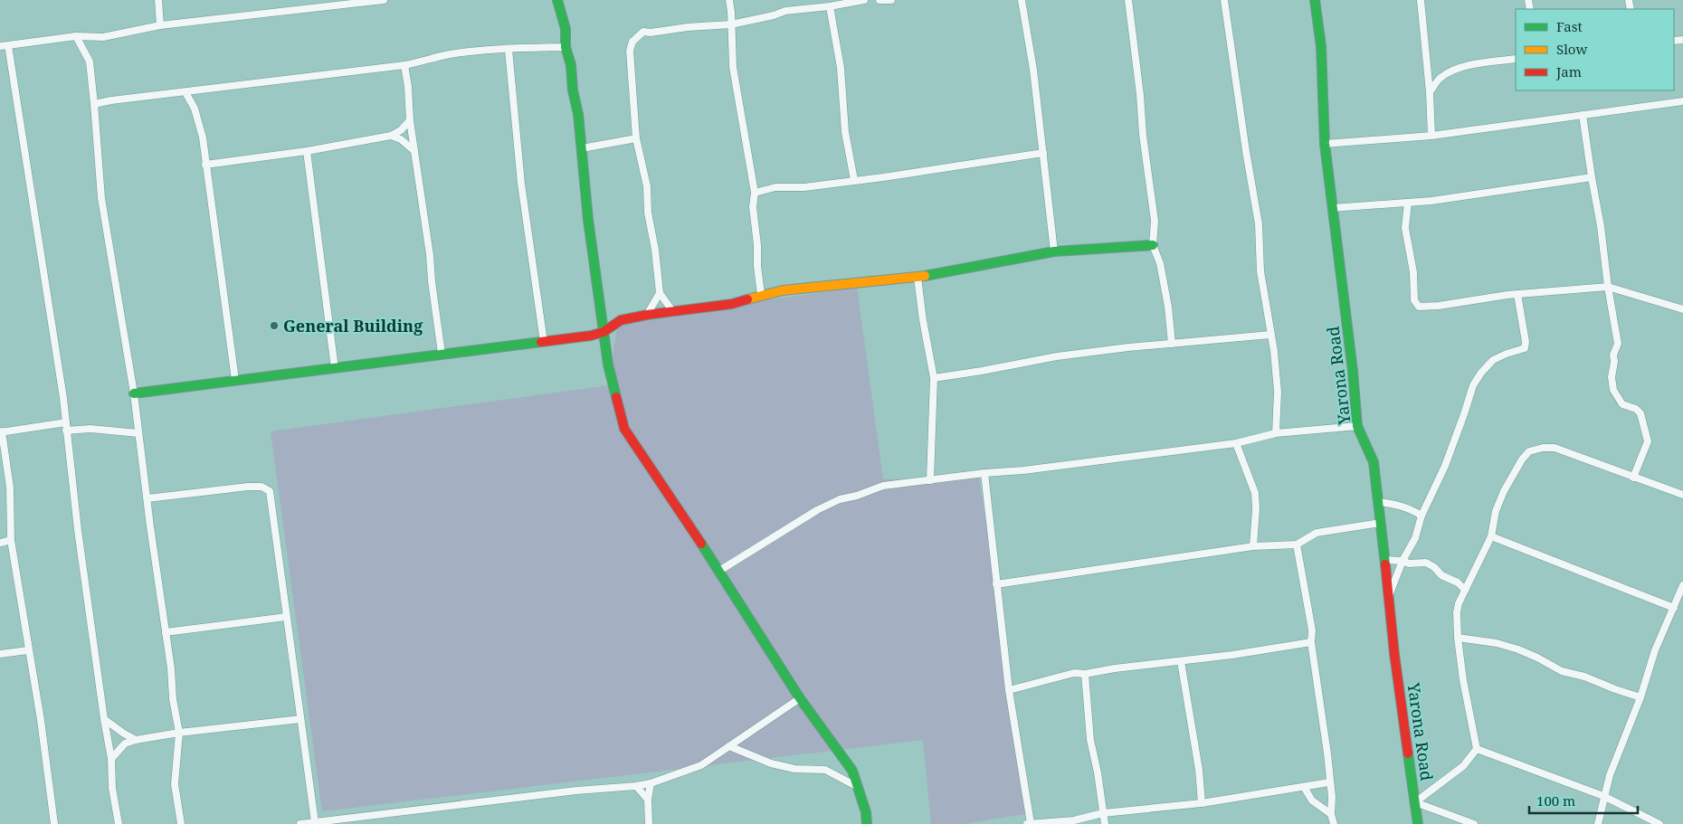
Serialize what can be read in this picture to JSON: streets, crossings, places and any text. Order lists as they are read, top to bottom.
{
  "streets": {
    "street": ["Yarona Road"]
  },
  "places": ["General Building"],
  "legend": ["Fast", "Slow", "Jam"],
  "scale_bar": "100 m"
}
